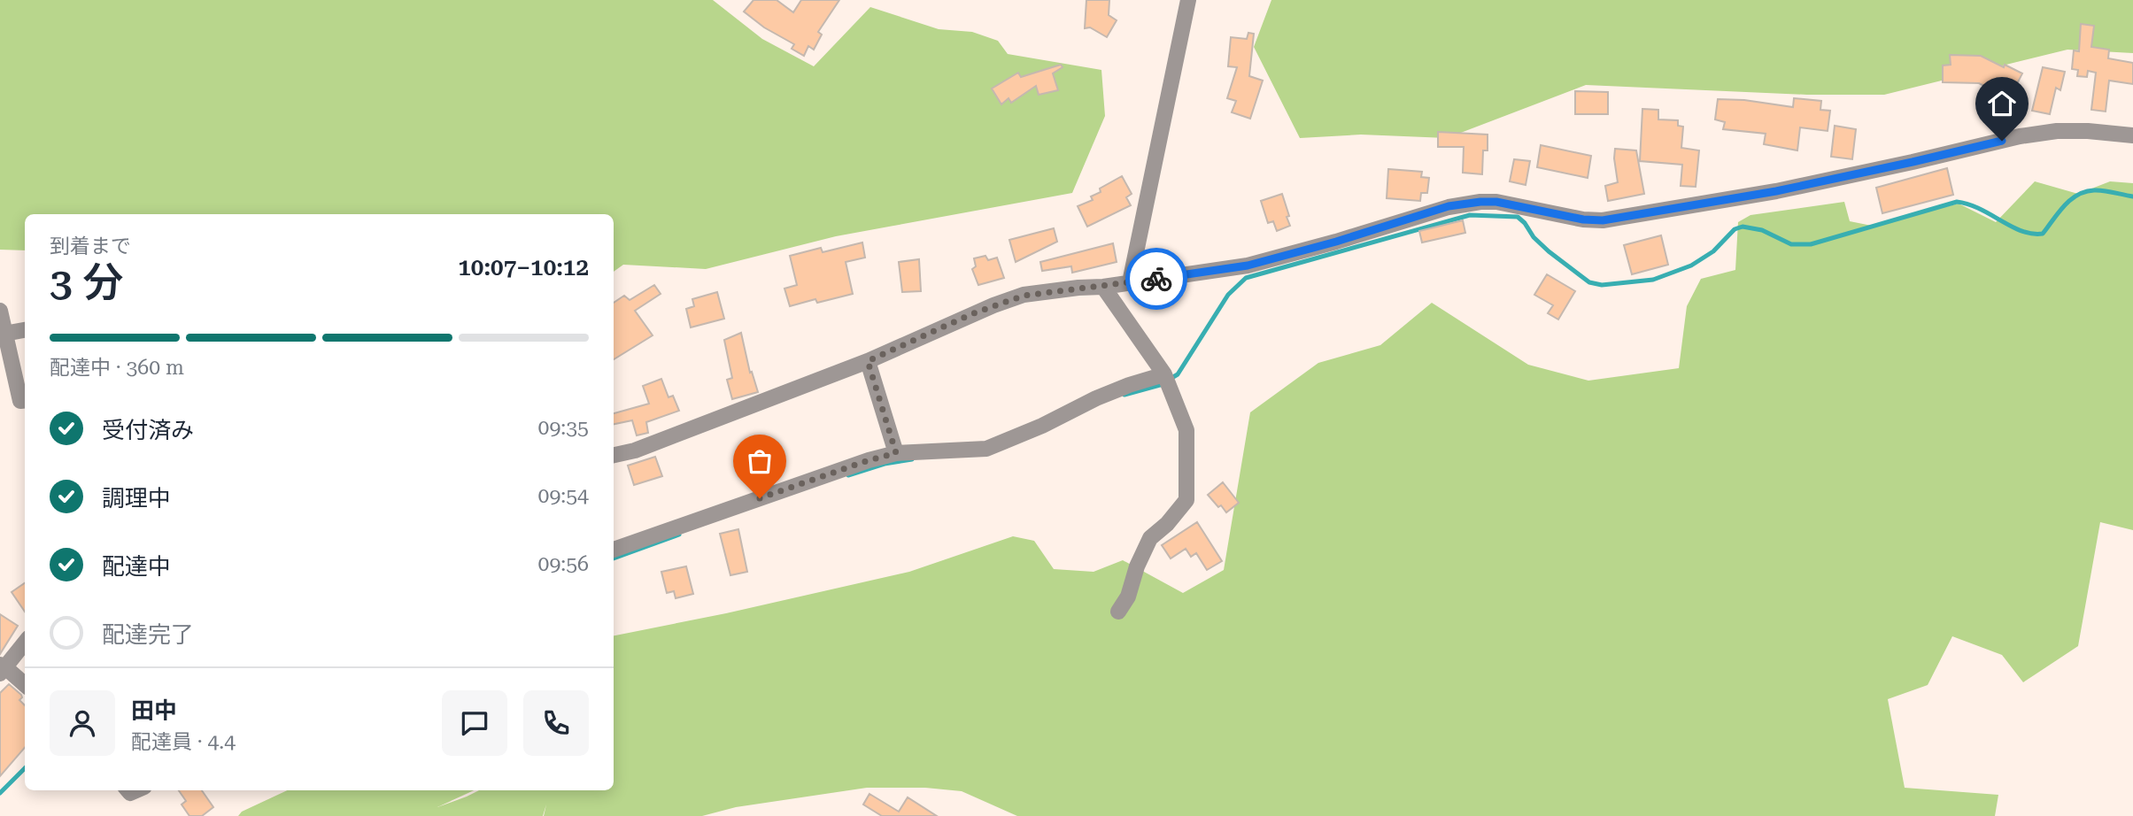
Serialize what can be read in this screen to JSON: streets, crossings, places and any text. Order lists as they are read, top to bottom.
{
  "page": {
    "heading": ["3 分", "到着まで", "10:07–10:12"],
    "panel": ["田中", "配達員 · 4.4"],
    "bar": "配達中 · 360 m",
    "list": [
      ["受付済み", "09:35"],
      ["調理中", "09:54"],
      ["配達中", "09:56"],
      "配達完了"
    ]
  }
}
